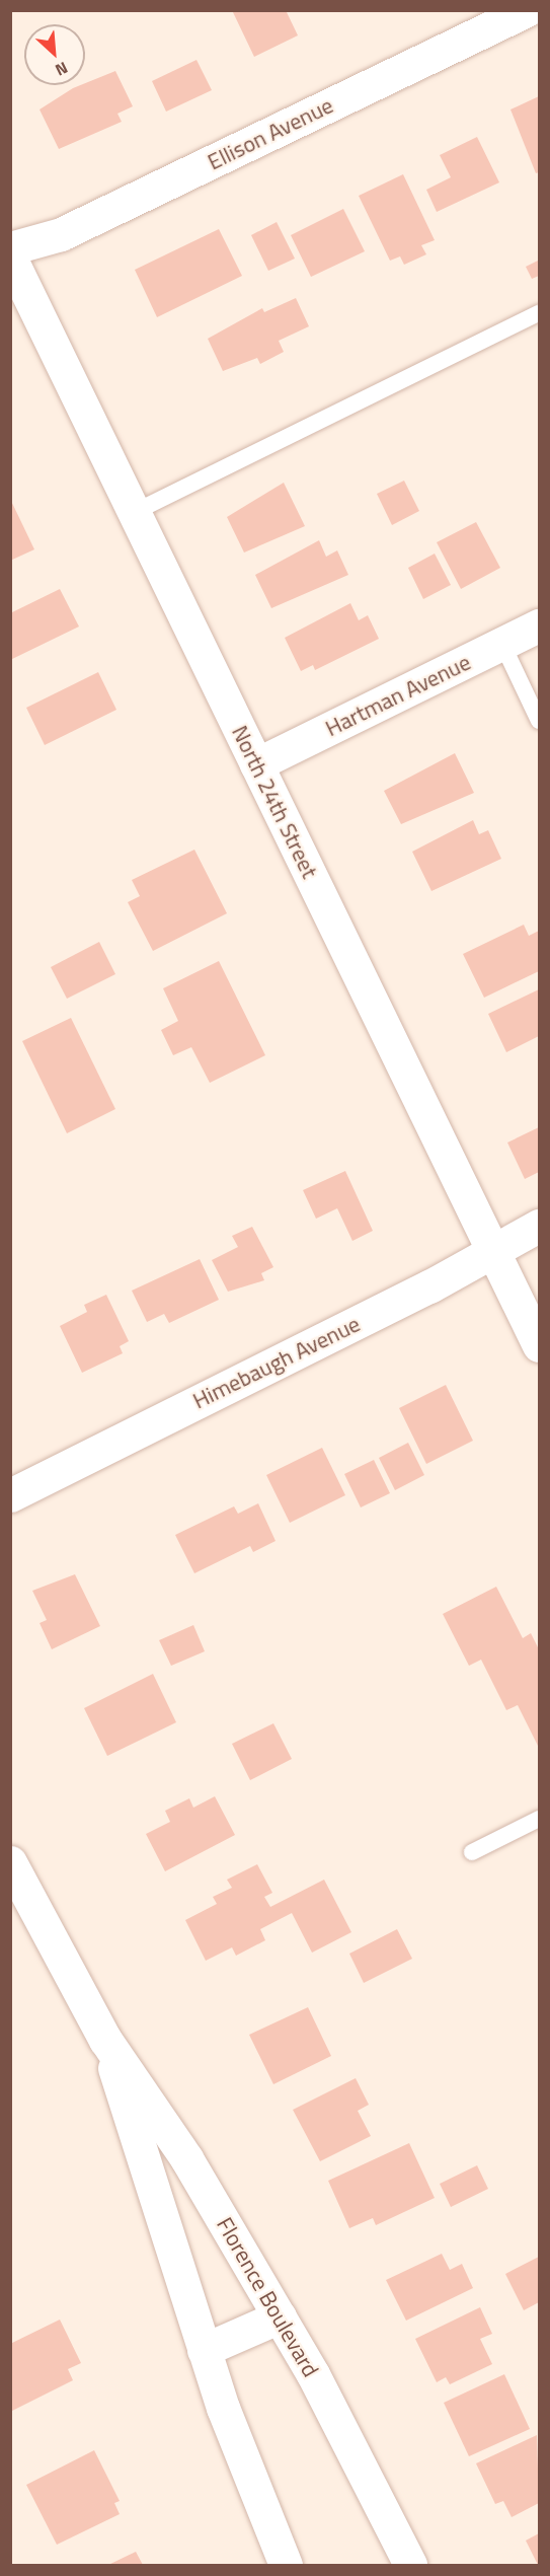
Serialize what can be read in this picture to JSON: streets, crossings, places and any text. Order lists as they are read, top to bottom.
{
  "streets": {
    "street": [
      "Ellison Avenue",
      "Hartman Avenue",
      "North 24th Street",
      "Himebaugh Avenue",
      "Florence Boulevard"
    ]
  },
  "crossings": [
    ["Hartman Avenue", "North 24th Street"],
    ["North 24th Street", "Himebaugh Avenue"]
  ],
  "north": "bottom right"
}
